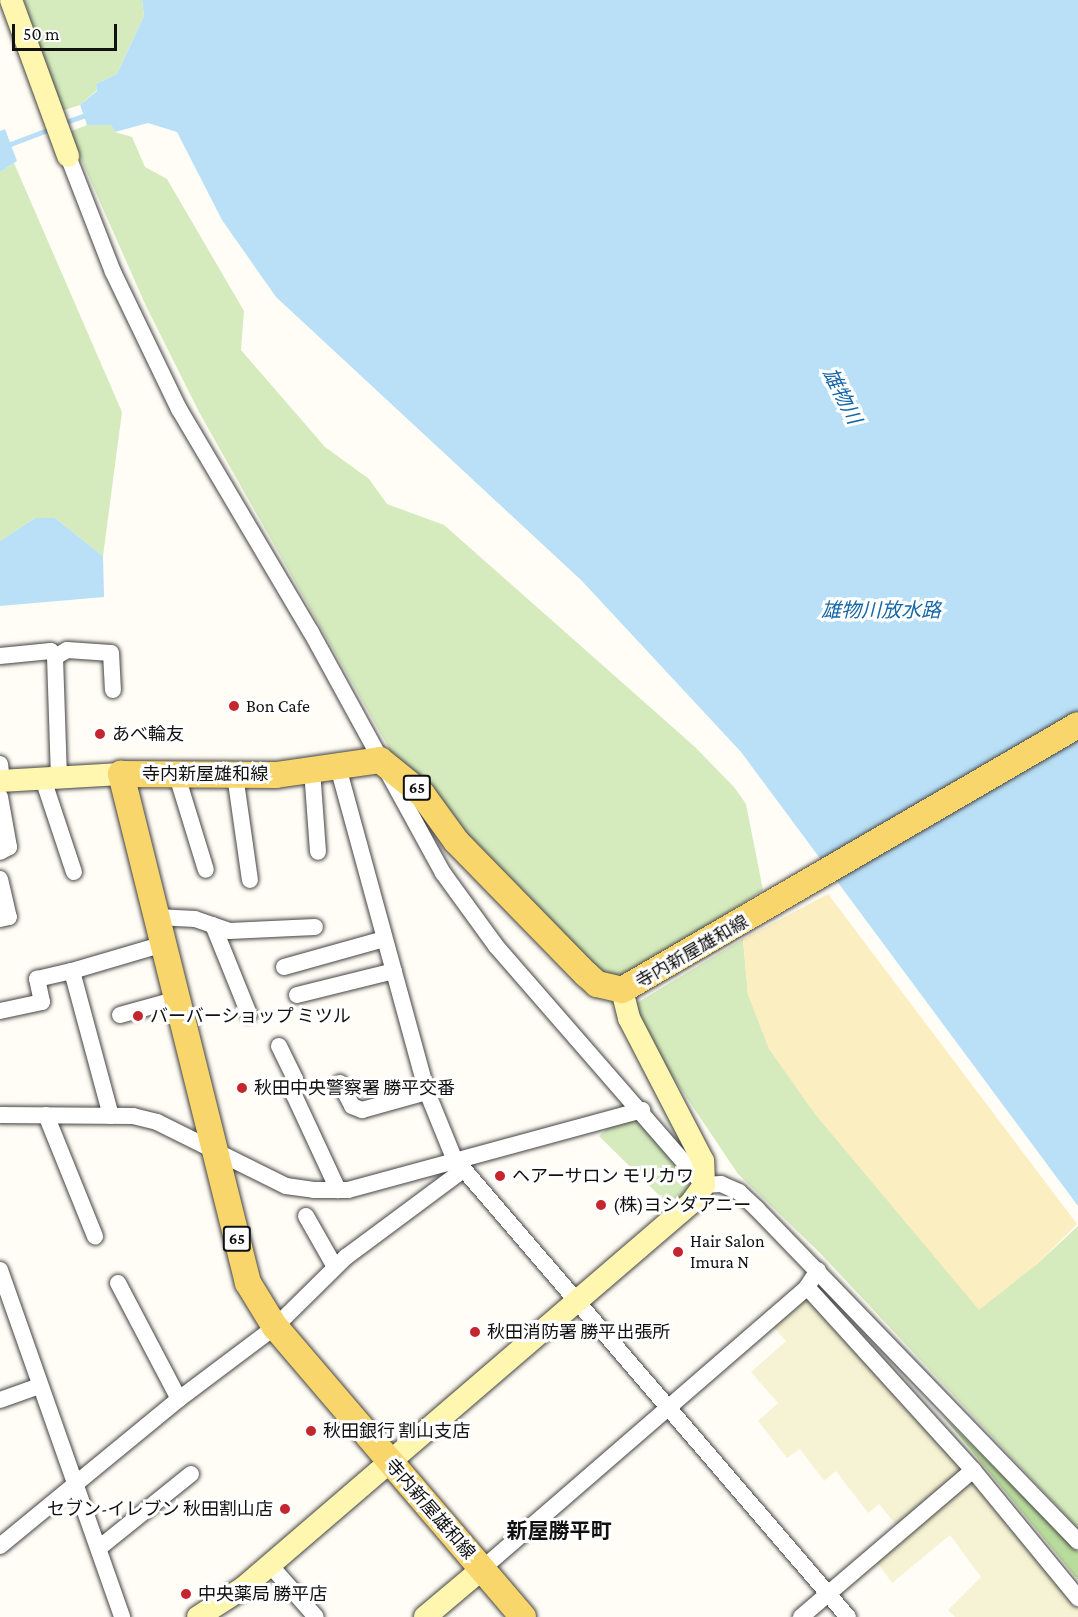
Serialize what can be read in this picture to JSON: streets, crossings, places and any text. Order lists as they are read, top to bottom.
{
  "streets": {
    "main road": ["寺内新屋雄和線", "65"]
  },
  "districts": ["新屋勝平町"],
  "water": ["雄物川", "雄物川放水路"],
  "places": [
    "Bon Cafe",
    "あべ輪友",
    "バーバーショップ ミツル",
    "秋田中央警察署 勝平交番",
    "ヘアーサロン モリカワ",
    "(株)ヨシダアニー",
    "Hair Salon Imura N",
    "秋田消防署 勝平出張所",
    "秋田銀行 割山支店",
    "セブン-イレブン 秋田割山店",
    "中央薬局 勝平店"
  ],
  "scale_bar": "50 m"
}
